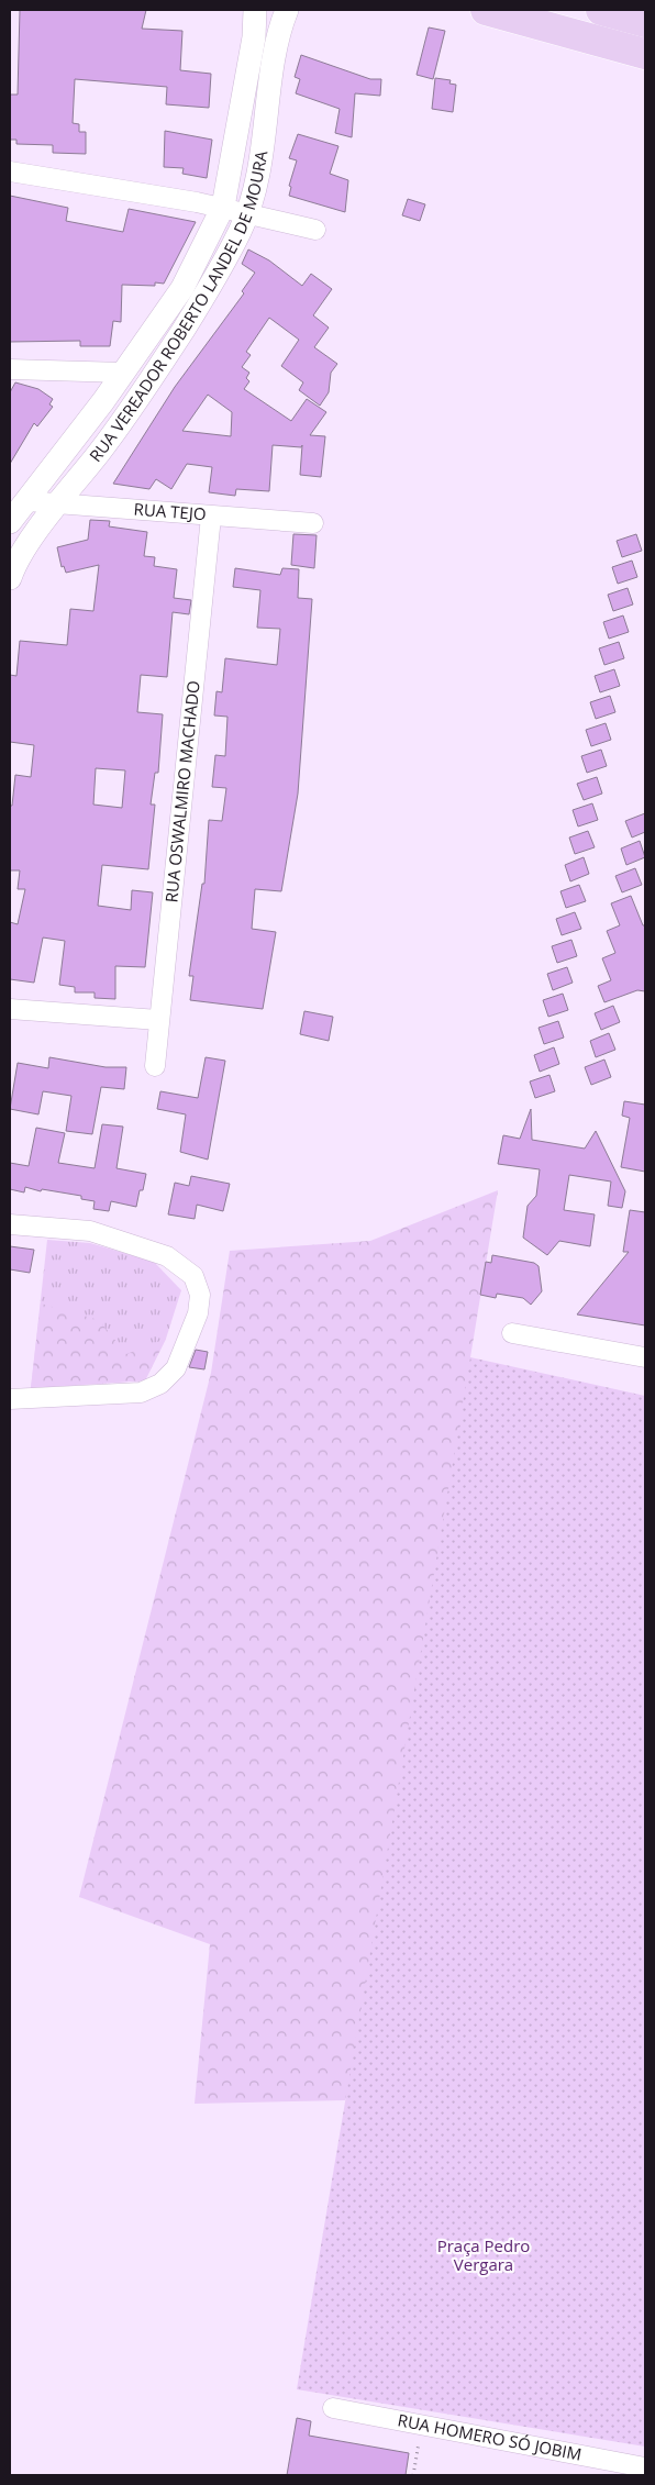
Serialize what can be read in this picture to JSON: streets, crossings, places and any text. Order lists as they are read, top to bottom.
{
  "streets": {
    "street": [
      "RUA VEREADOR ROBERTO LANDEL DE MOURA",
      "RUA TEJO",
      "RUA OSWALMIRO MACHADO",
      "RUA HOMERO SÓ JOBIM"
    ]
  },
  "crossings": [
    ["RUA VEREADOR ROBERTO LANDEL DE MOURA", "RUA TEJO"],
    ["RUA TEJO", "RUA OSWALMIRO MACHADO"]
  ],
  "parks": ["Praça Pedro Vergara"]
}
